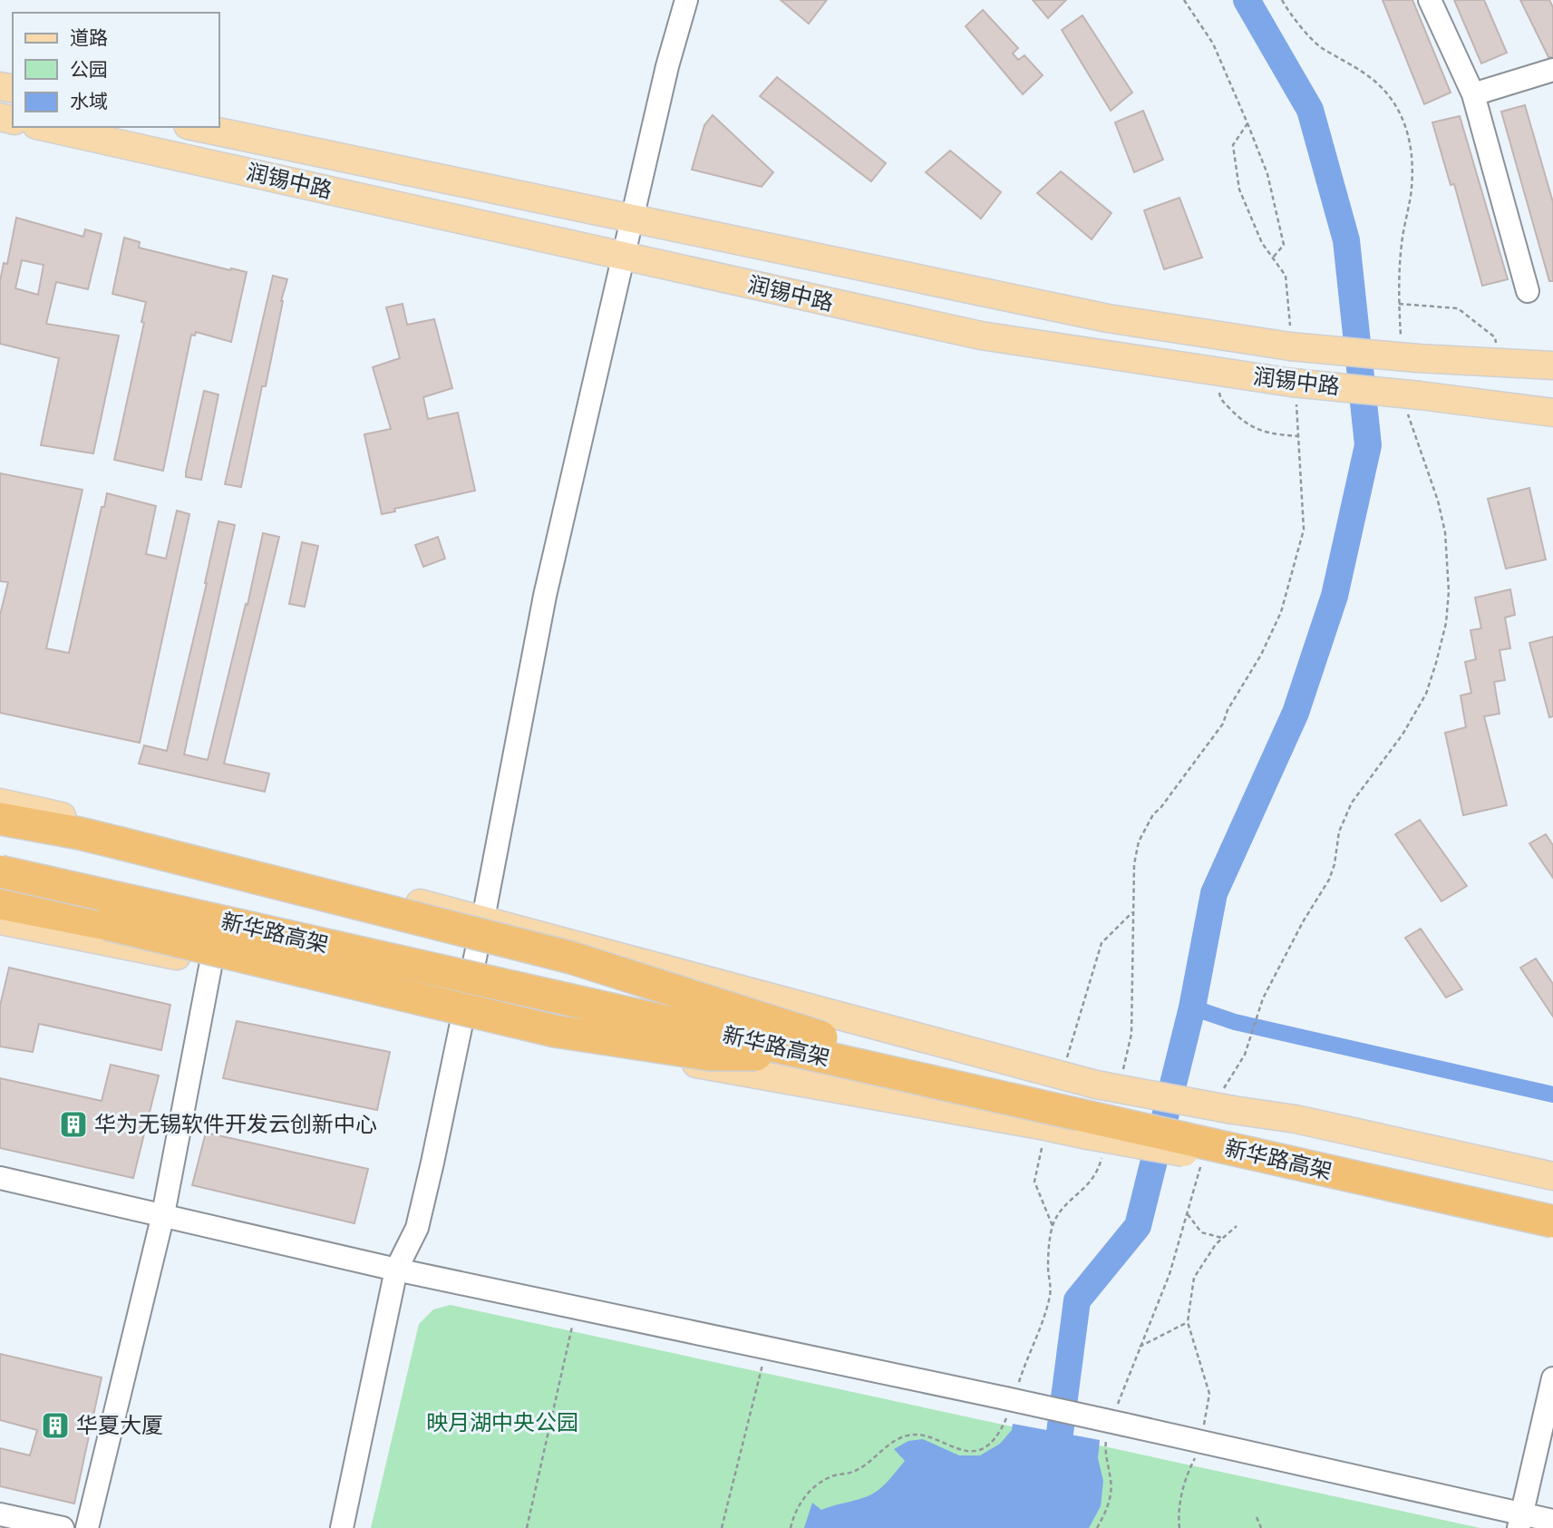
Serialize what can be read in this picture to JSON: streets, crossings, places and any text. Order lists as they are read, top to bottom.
{
  "streets": {
    "highway": ["新华路高架"],
    "main road": ["润锡中路"]
  },
  "parks": ["映月湖中央公园"],
  "places": {
    "building": ["华为无锡软件开发云创新中心", "华夏大厦"]
  },
  "legend": ["道路", "公园", "水域"]
}
